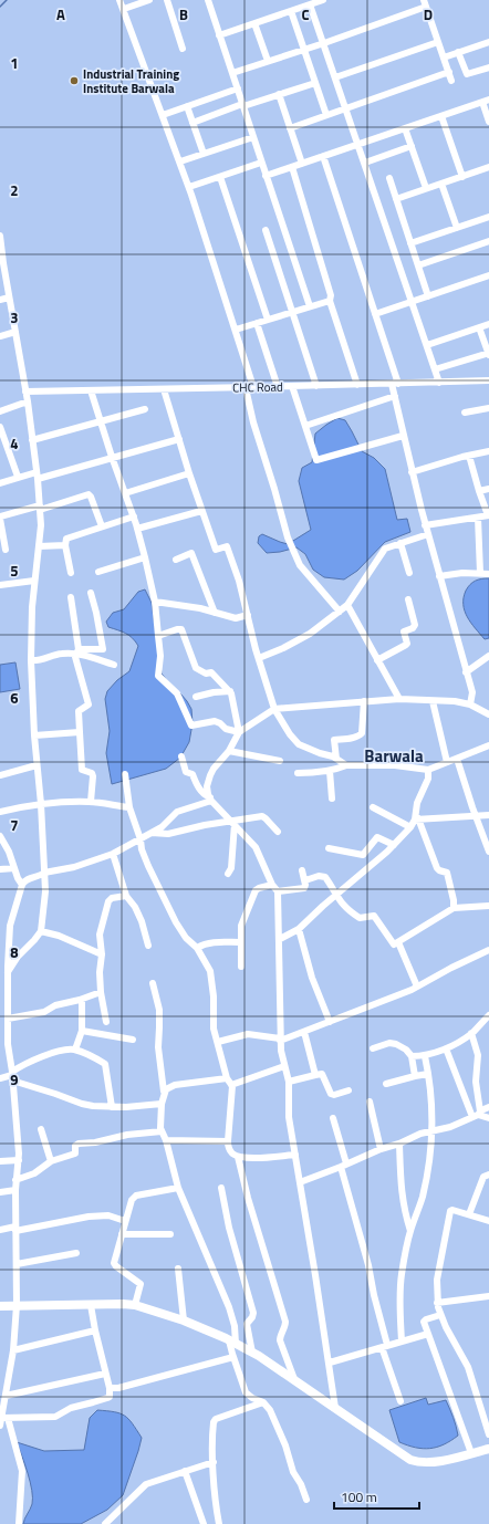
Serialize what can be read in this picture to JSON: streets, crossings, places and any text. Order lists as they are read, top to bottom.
{
  "streets": {
    "street": ["CHC Road"]
  },
  "districts": ["Barwala"],
  "places": ["Industrial Training Institute Barwala"],
  "scale_bar": "100 m",
  "grid": {
    "columns": [
      "A",
      "B",
      "C",
      "D"
    ],
    "rows": [
      "1",
      "2",
      "3",
      "4",
      "5",
      "6",
      "7",
      "8",
      "9"
    ]
  }
}
